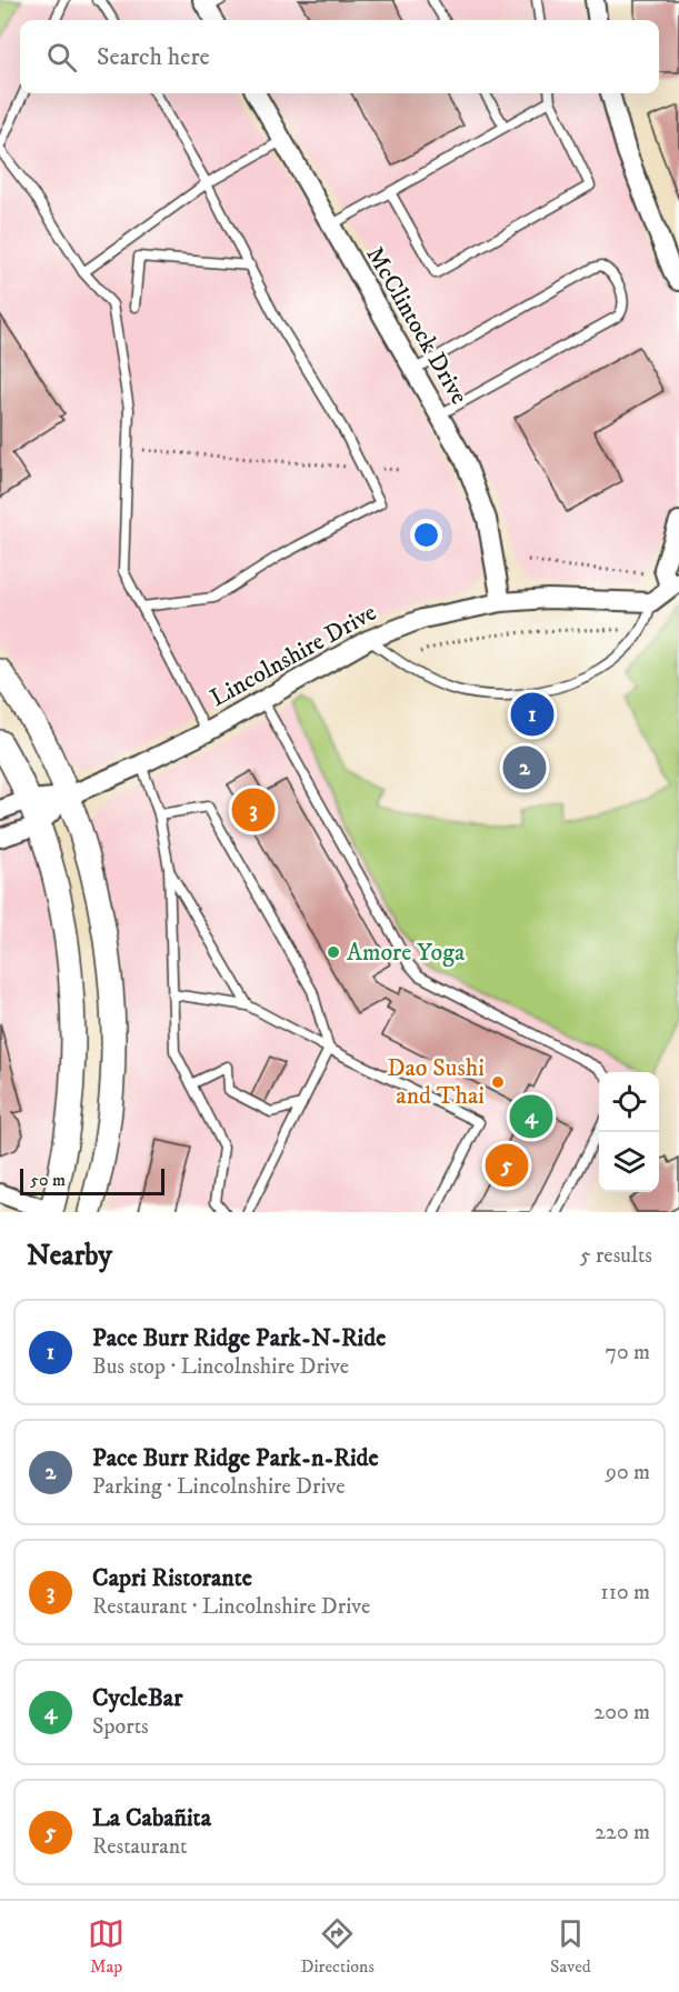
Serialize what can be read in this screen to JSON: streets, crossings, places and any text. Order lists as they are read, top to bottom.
{
  "streets": {
    "street": ["McClintock Drive", "Lincolnshire Drive"]
  },
  "crossings": [
    ["McClintock Drive", "Lincolnshire Drive"]
  ],
  "places": ["Amore Yoga", "Dao Sushi and Thai"],
  "scale_bar": "50 m",
  "page": {
    "search": "Search here",
    "pins": [
      "1",
      "2",
      "3",
      "4",
      "5"
    ],
    "scale": "50 m",
    "heading": ["Nearby", "5 results"],
    "list": [
      {
        "mark": "1",
        "name": "Pace Burr Ridge Park-N-Ride",
        "note": "Bus stop · Lincolnshire Drive",
        "value": "70 m"
      },
      {
        "mark": "2",
        "name": "Pace Burr Ridge Park-n-Ride",
        "note": "Parking · Lincolnshire Drive",
        "value": "90 m"
      },
      {
        "mark": "3",
        "name": "Capri Ristorante",
        "note": "Restaurant · Lincolnshire Drive",
        "value": "110 m"
      },
      {
        "mark": "4",
        "name": "CycleBar",
        "note": "Sports",
        "value": "200 m"
      },
      {
        "mark": "5",
        "name": "La Cabañita",
        "note": "Restaurant",
        "value": "220 m"
      }
    ],
    "nav": ["Map", "Directions", "Saved"]
  }
}
